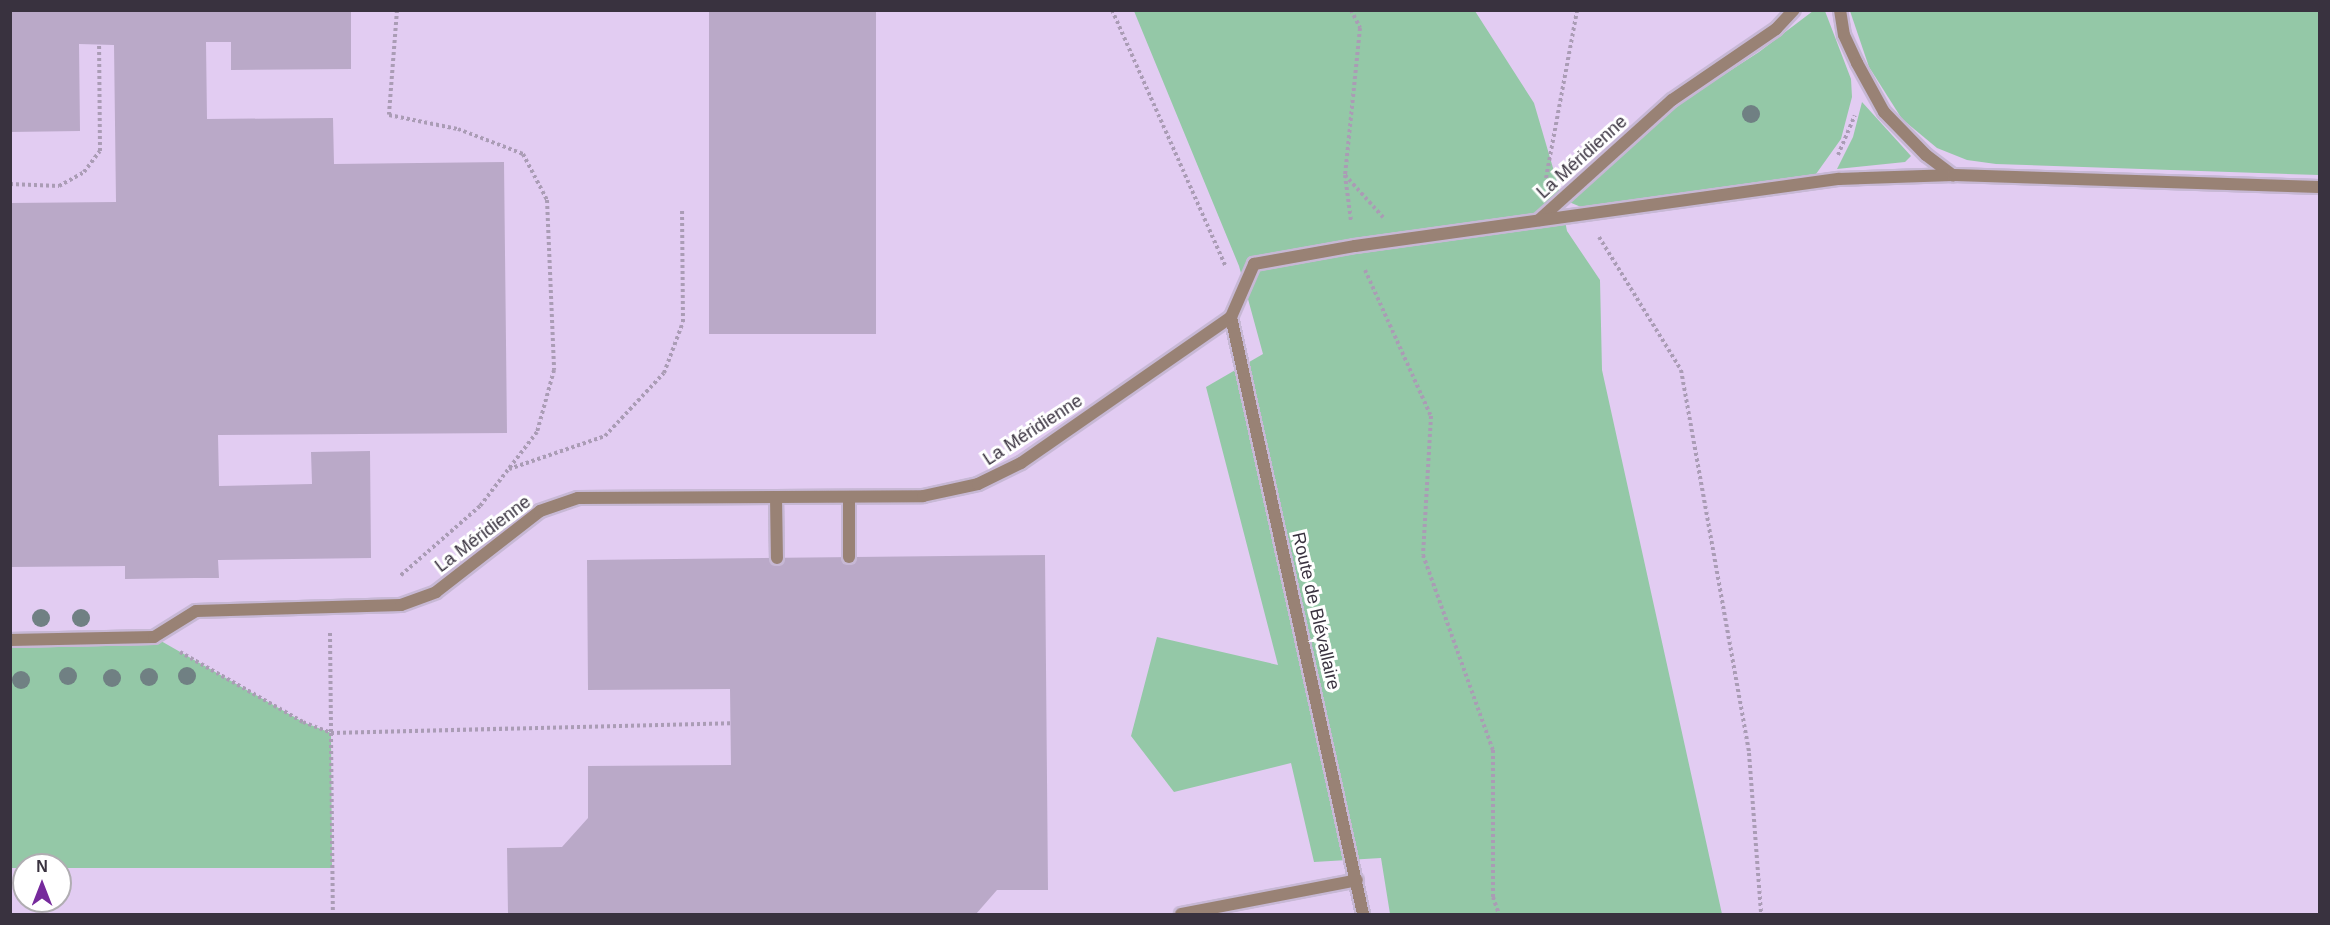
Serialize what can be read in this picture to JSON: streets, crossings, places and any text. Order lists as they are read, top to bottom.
{
  "streets": {
    "street": ["La Méridienne", "Route de Blévallaire"]
  },
  "crossings": [
    ["La Méridienne", "Route de Blévallaire"]
  ],
  "north": "top"
}
